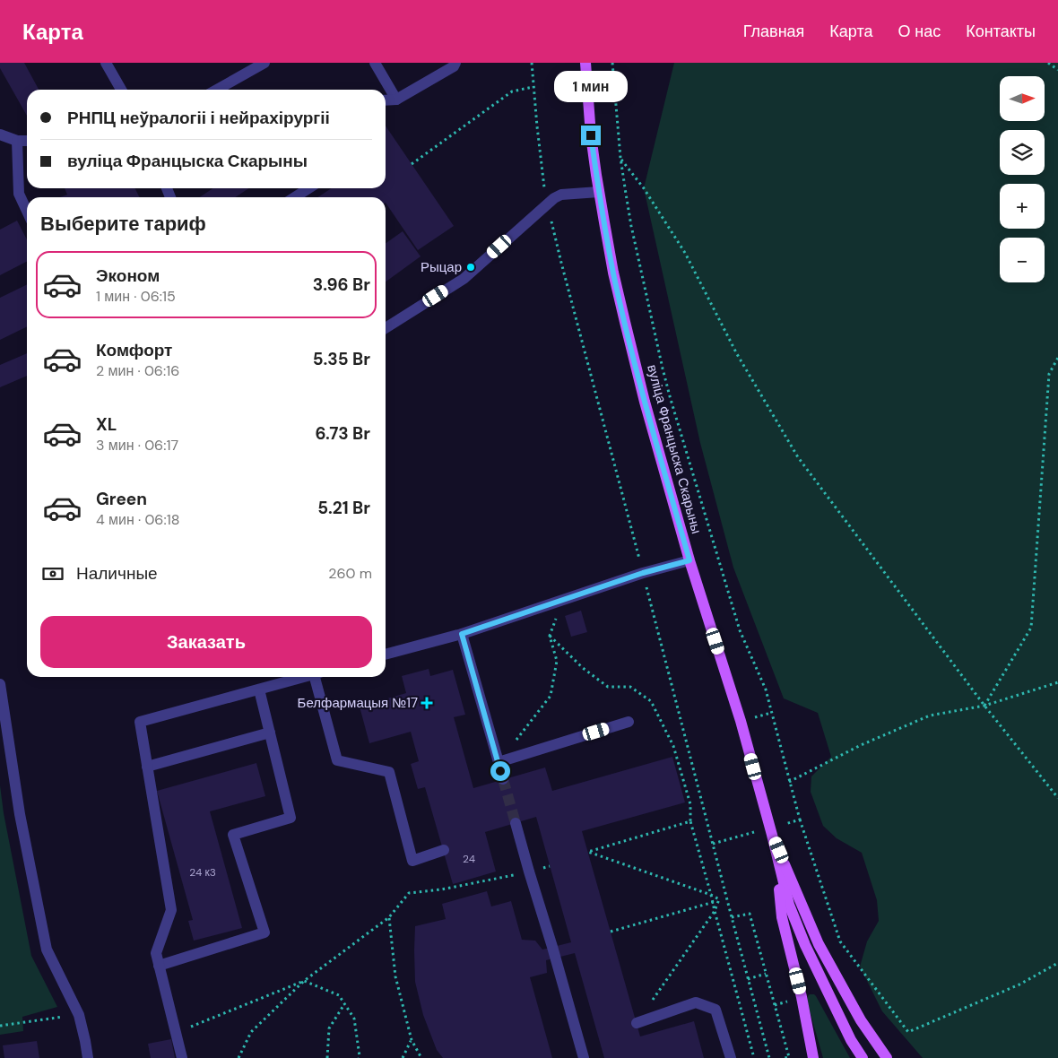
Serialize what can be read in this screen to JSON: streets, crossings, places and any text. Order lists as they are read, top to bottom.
{
  "streets": {
    "main road": ["вуліца Францыска Скарыны"]
  },
  "places": {
    "other": ["Рыцар"],
    "health": ["Белфармацыя №17"]
  },
  "house_numbers": ["24", "24 к3"],
  "north": "right",
  "page": {
    "header": "Карта",
    "nav": [
      "Главная",
      "Карта",
      "О нас",
      "Контакты"
    ],
    "bubble": "1 мин",
    "map_buttons": ["+", "−"],
    "banner": ["РНПЦ неўралогіі і нейрахірургіі", "вуліца Францыска Скарыны"],
    "heading": "Выберите тариф",
    "list": [
      {
        "name": "Эконом",
        "note": "1 мин · 06:15",
        "value": "3.96 Br"
      },
      {
        "name": "Комфорт",
        "note": "2 мин · 06:16",
        "value": "5.35 Br"
      },
      {
        "name": "XL",
        "note": "3 мин · 06:17",
        "value": "6.73 Br"
      },
      {
        "name": "Green",
        "note": "4 мин · 06:18",
        "value": "5.21 Br"
      }
    ],
    "pay": ["Наличные", "260 m"],
    "buttons": "Заказать"
  }
}
